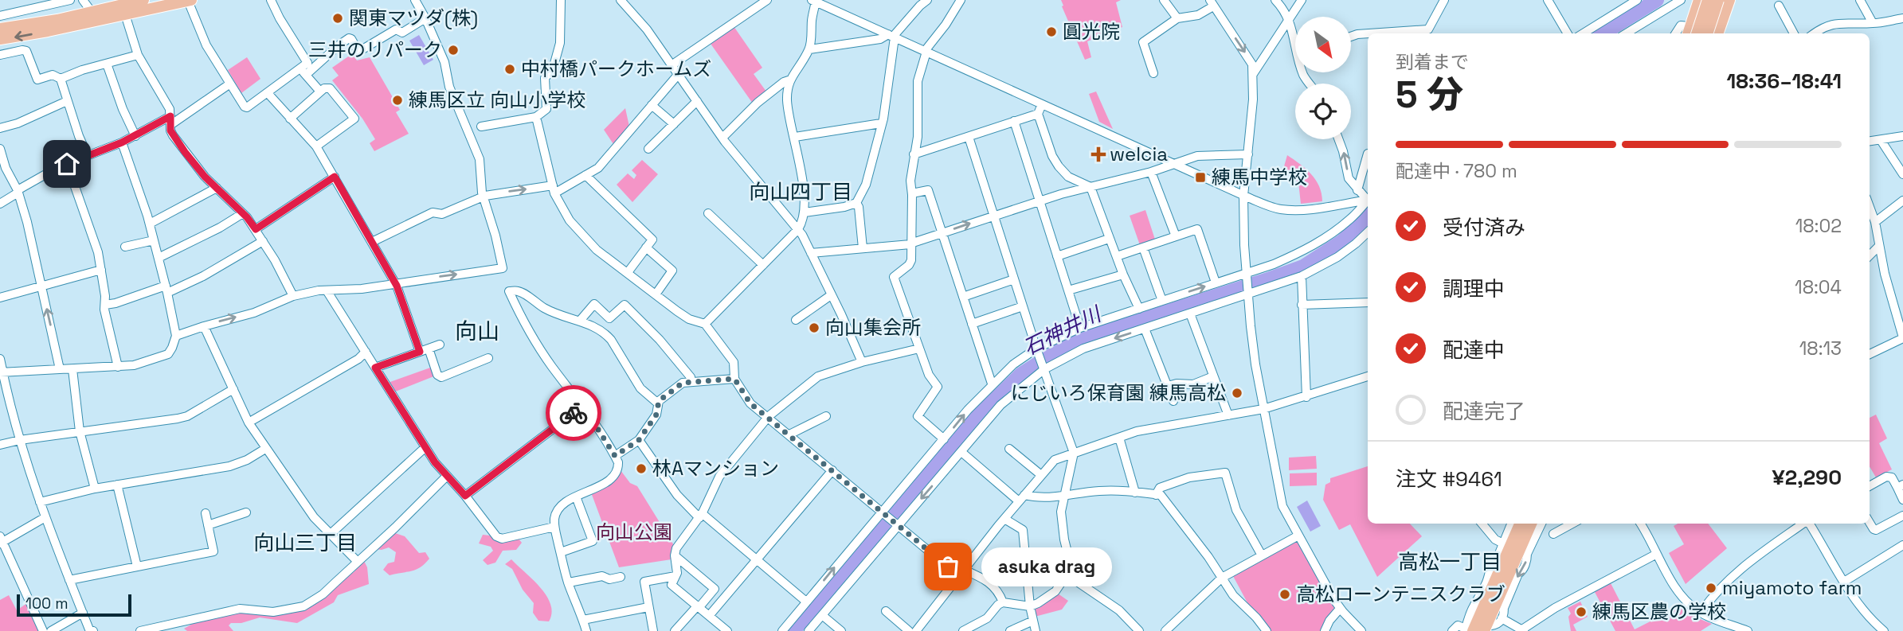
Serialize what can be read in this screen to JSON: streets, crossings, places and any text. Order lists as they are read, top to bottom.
{
  "districts": [
    "向山四丁目",
    "向山",
    "向山三丁目",
    "高松一丁目"
  ],
  "water": ["石神井川"],
  "parks": ["向山公園"],
  "places": {
    "other": [
      "関東マツダ(株)",
      "圓光院",
      "三井のリパーク",
      "中村橋パークホームズ",
      "練馬区立 向山小学校",
      "向山集会所",
      "にじいろ保育園 練馬高松",
      "林Aマンション",
      "asuka drag",
      "miyamoto farm",
      "高松ローンテニスクラブ",
      "練馬区農の学校"
    ],
    "health": ["welcia"],
    "transit": ["練馬中学校"]
  },
  "scale_bar": "100 m",
  "north": "bottom right",
  "page": {
    "heading": ["5 分", "到着まで", "18:36–18:41"],
    "panel": ["注文 #9461", "¥2,290"],
    "bar": "配達中 · 780 m",
    "list": [
      ["受付済み", "18:02"],
      ["調理中", "18:04"],
      ["配達中", "18:13"],
      "配達完了"
    ],
    "bubble": "asuka drag",
    "scale": "100 m"
  }
}
